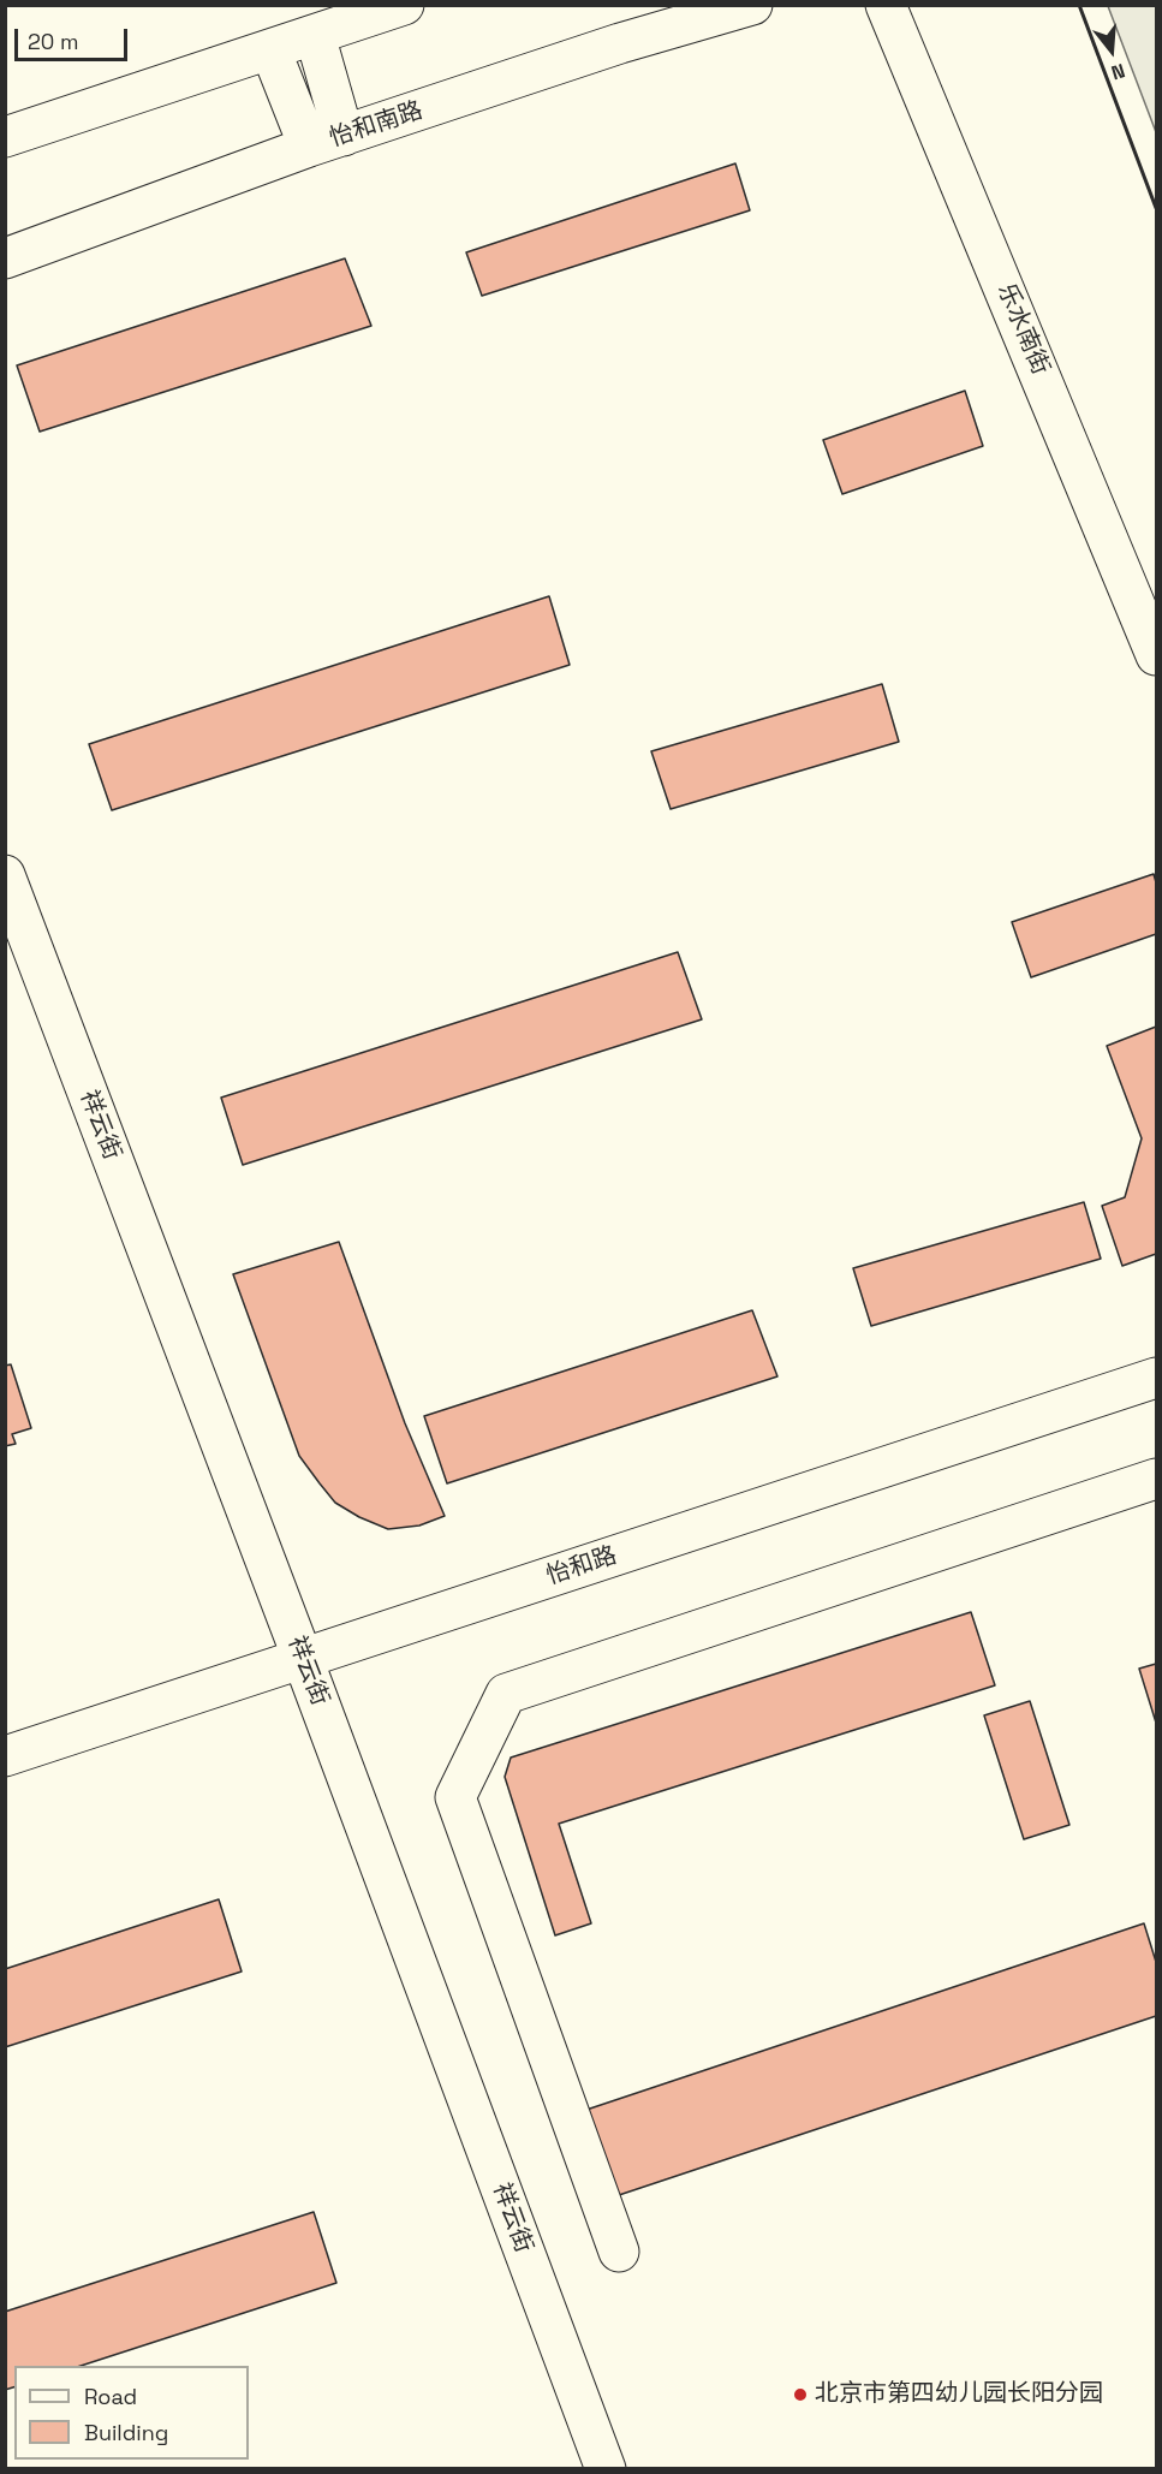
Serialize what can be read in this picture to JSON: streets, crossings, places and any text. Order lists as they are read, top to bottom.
{
  "streets": {
    "street": [
      "怡和南路",
      "乐水南街",
      "祥云街",
      "怡和路"
    ]
  },
  "crossings": [
    ["祥云街", "怡和路"]
  ],
  "places": ["北京市第四幼儿园长阳分园"],
  "legend": ["Road", "Building"],
  "scale_bar": "20 m",
  "north": "bottom"
}
